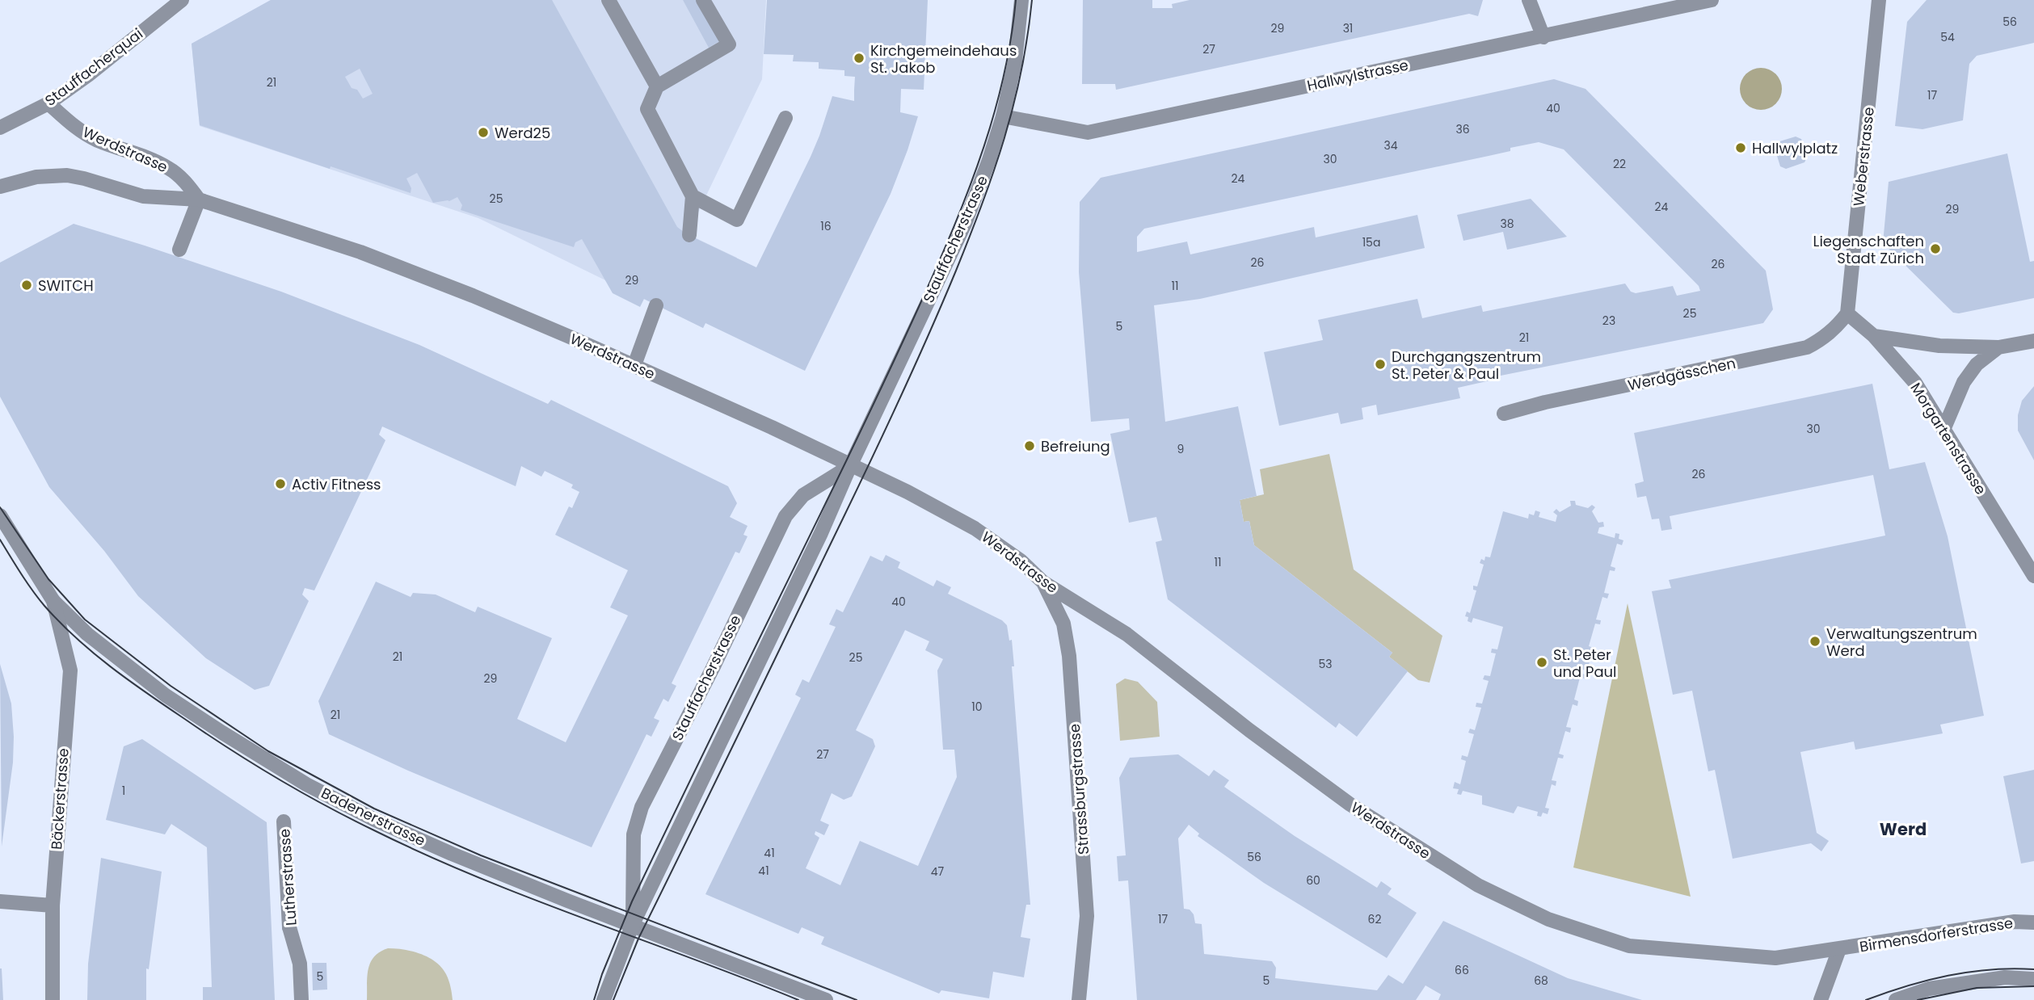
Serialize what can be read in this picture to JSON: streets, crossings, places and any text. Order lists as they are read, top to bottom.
{
  "streets": {
    "street": [
      "Stauffacherquai",
      "Hallwylstrasse",
      "Werdstrasse",
      "Weberstrasse",
      "Stauffacherstrasse",
      "Werdgässchen",
      "Morgartenstrasse",
      "Strassburgstrasse",
      "Bäckerstrasse",
      "Badenerstrasse",
      "Lutherstrasse",
      "Birmensdorferstrasse"
    ]
  },
  "crossings": [
    ["Stauffacherquai", "Werdstrasse"],
    ["Hallwylstrasse", "Stauffacherstrasse"],
    ["Werdstrasse", "Stauffacherstrasse"],
    ["Werdstrasse", "Strassburgstrasse"],
    ["Werdstrasse", "Birmensdorferstrasse"],
    ["Weberstrasse", "Werdgässchen"],
    ["Weberstrasse", "Morgartenstrasse"],
    ["Stauffacherstrasse", "Badenerstrasse"],
    ["Werdgässchen", "Morgartenstrasse"],
    ["Bäckerstrasse", "Badenerstrasse"]
  ],
  "districts": ["Werd"],
  "places": [
    "Kirchgemeindehaus St. Jakob",
    "Werd25",
    "Hallwylplatz",
    "Liegenschaften Stadt Zürich",
    "SWITCH",
    "Durchgangszentrum St. Peter & Paul",
    "Befreiung",
    "Activ Fitness",
    "Verwaltungszentrum Werd",
    "St. Peter und Paul"
  ],
  "house_numbers": [
    "56",
    "29",
    "31",
    "54",
    "27",
    "21",
    "17",
    "40",
    "36",
    "34",
    "30",
    "22",
    "24",
    "25",
    "24",
    "29",
    "38",
    "16",
    "15a",
    "26",
    "26",
    "29",
    "11",
    "25",
    "23",
    "5",
    "21",
    "30",
    "9",
    "26",
    "11",
    "40",
    "21",
    "25",
    "53",
    "29",
    "10",
    "21",
    "27",
    "1",
    "41",
    "56",
    "41",
    "47",
    "60",
    "17",
    "62",
    "66",
    "5",
    "5",
    "68"
  ]
}
